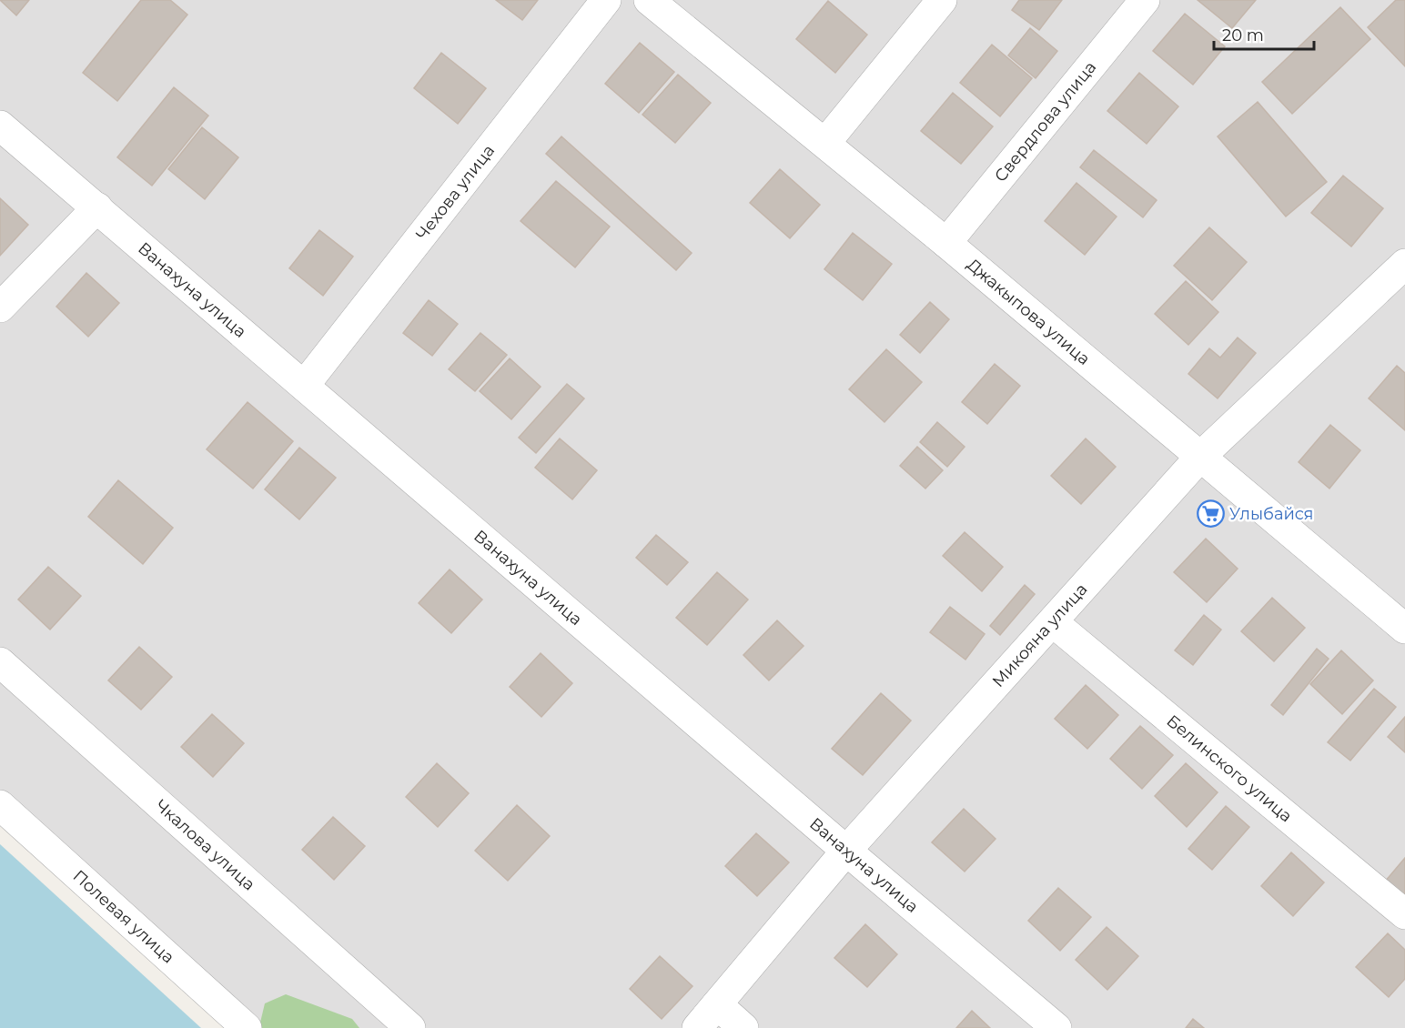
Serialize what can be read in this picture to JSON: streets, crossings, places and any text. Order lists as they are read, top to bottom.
{
  "streets": {
    "street": [
      "Свердлова улица",
      "Чехова улица",
      "Ванахуна улица",
      "Джакыпова улица",
      "Микояна улица",
      "Белинского улица",
      "Чкалова улица",
      "Полевая улица"
    ]
  },
  "crossings": [
    ["Свердлова улица", "Джакыпова улица"],
    ["Чехова улица", "Ванахуна улица"],
    ["Ванахуна улица", "Микояна улица"],
    ["Джакыпова улица", "Микояна улица"],
    ["Микояна улица", "Белинского улица"]
  ],
  "places": {
    "supermarket": ["Улыбайся"]
  },
  "scale_bar": "20 m"
}
